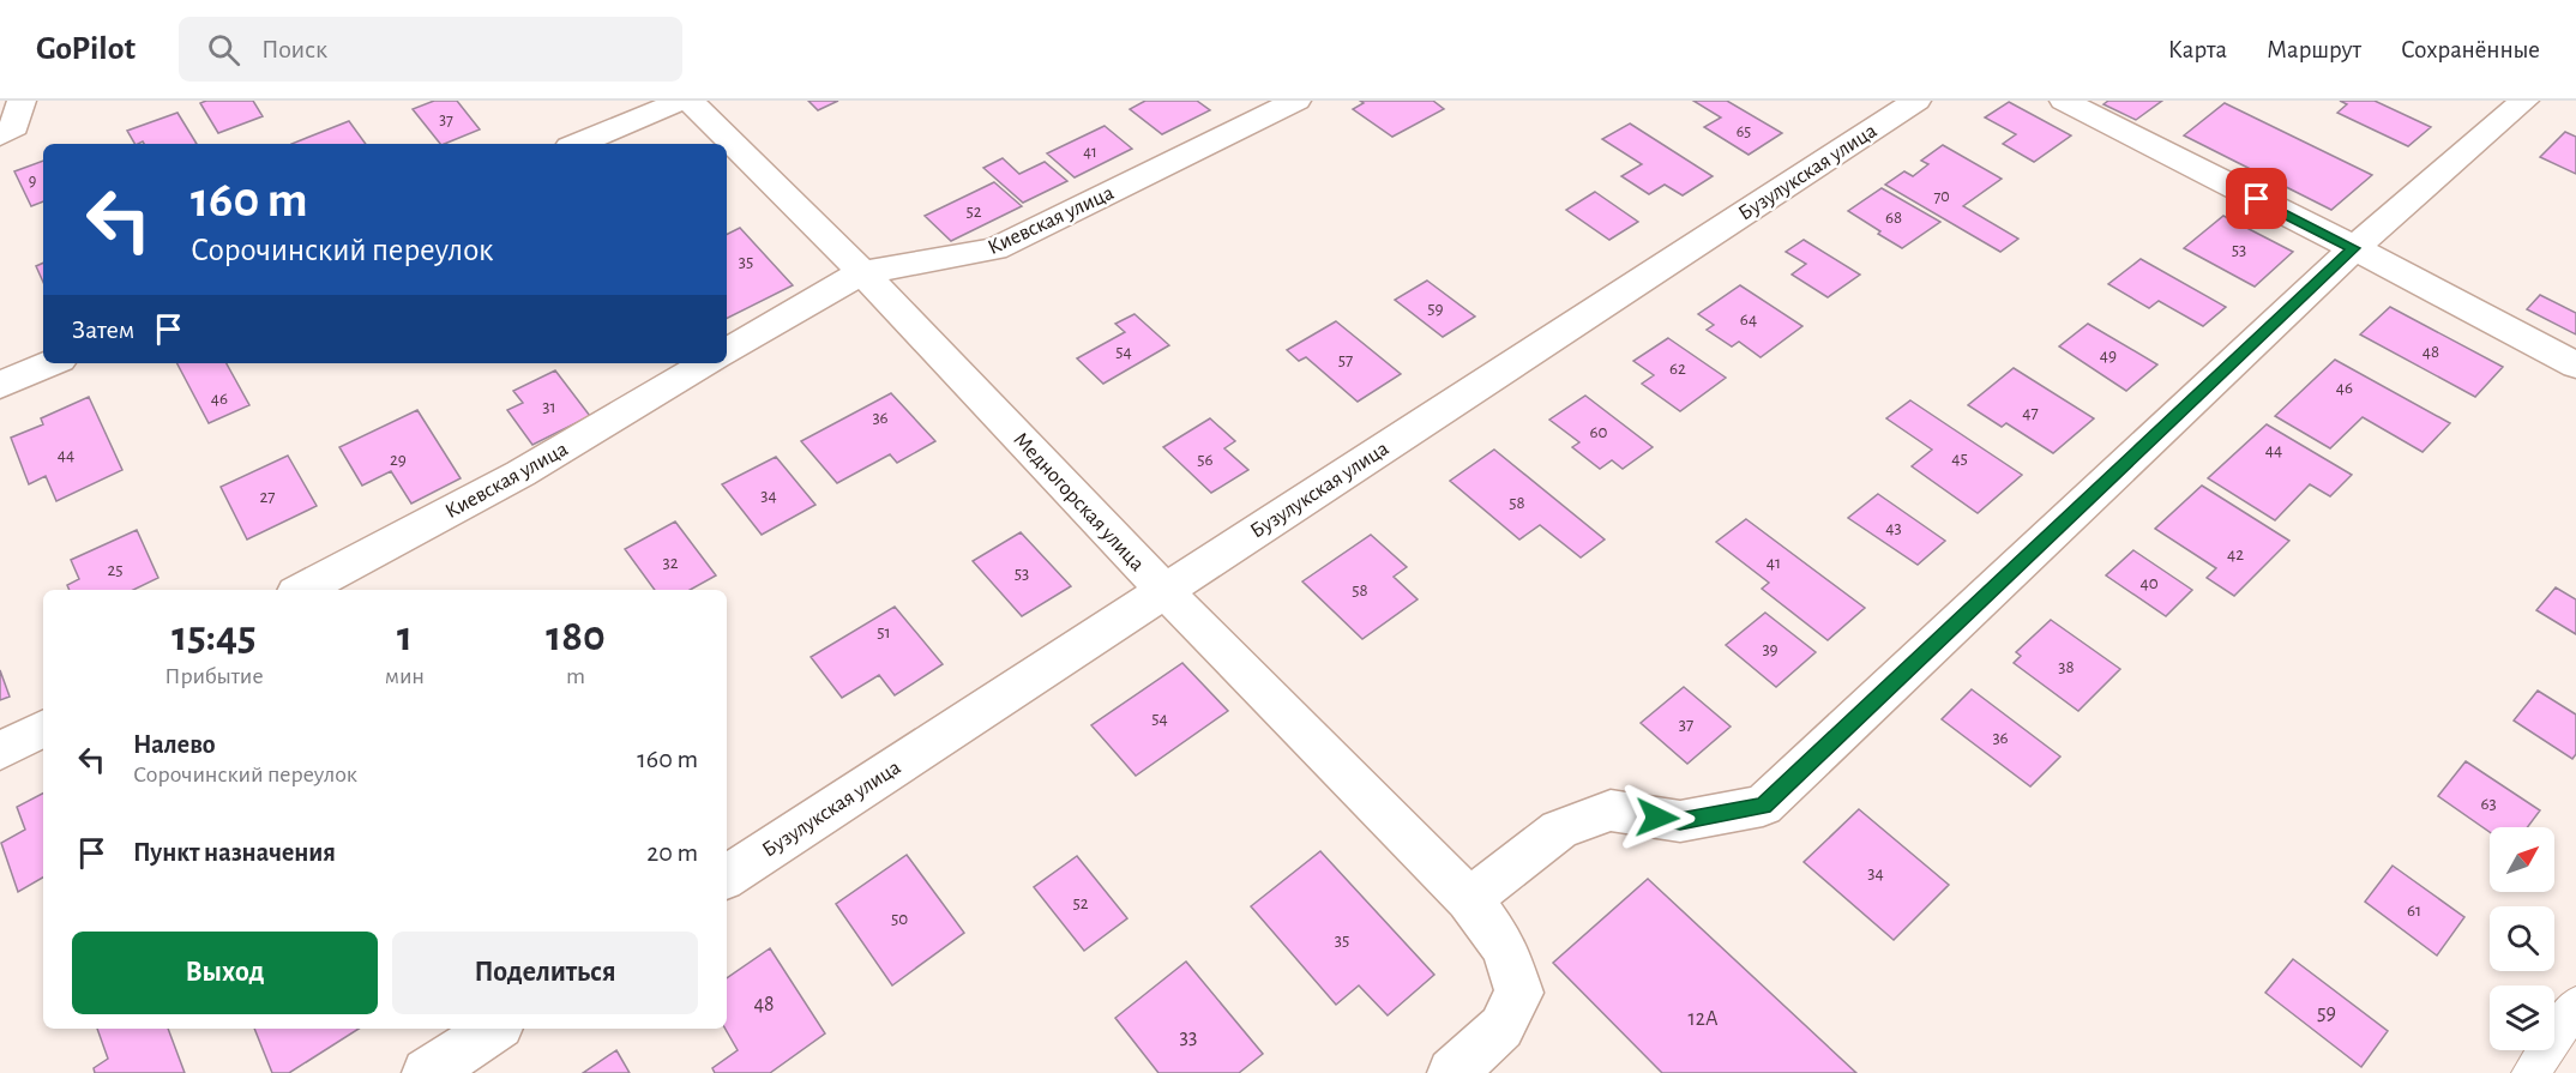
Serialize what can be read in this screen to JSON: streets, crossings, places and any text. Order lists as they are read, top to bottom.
{
  "streets": {
    "street": ["Бузулукская улица", "Киевская улица", "Медногорская улица"]
  },
  "crossings": [
    ["Бузулукская улица", "Медногорская улица"],
    ["Киевская улица", "Медногорская улица"]
  ],
  "house_numbers": [
    "37",
    "65",
    "41",
    "9",
    "70",
    "52",
    "68",
    "53",
    "35",
    "59",
    "64",
    "54",
    "48",
    "49",
    "57",
    "62",
    "46",
    "46",
    "31",
    "47",
    "36",
    "60",
    "44",
    "44",
    "45",
    "29",
    "56",
    "34",
    "27",
    "58",
    "43",
    "42",
    "32",
    "41",
    "25",
    "53",
    "40",
    "58",
    "51",
    "39",
    "38",
    "54",
    "37",
    "36",
    "63",
    "34",
    "52",
    "61",
    "50",
    "35",
    "48",
    "59",
    "12А",
    "33"
  ],
  "north": "top right",
  "page": {
    "header": "GoPilot",
    "search": "Поиск",
    "nav": ["Карта", "Маршрут", "Сохранённые"],
    "turn": ["160 m", "Сорочинский переулок"],
    "then": "Затем",
    "eta": [
      "15:45",
      "Прибытие",
      "1",
      "мин",
      "180",
      "m"
    ],
    "list": [
      {
        "name": "Налево",
        "note": "Сорочинский переулок",
        "value": "160 m"
      },
      {
        "name": "Пункт назначения",
        "value": "20 m"
      }
    ],
    "buttons": ["Выход", "Поделиться"]
  }
}
